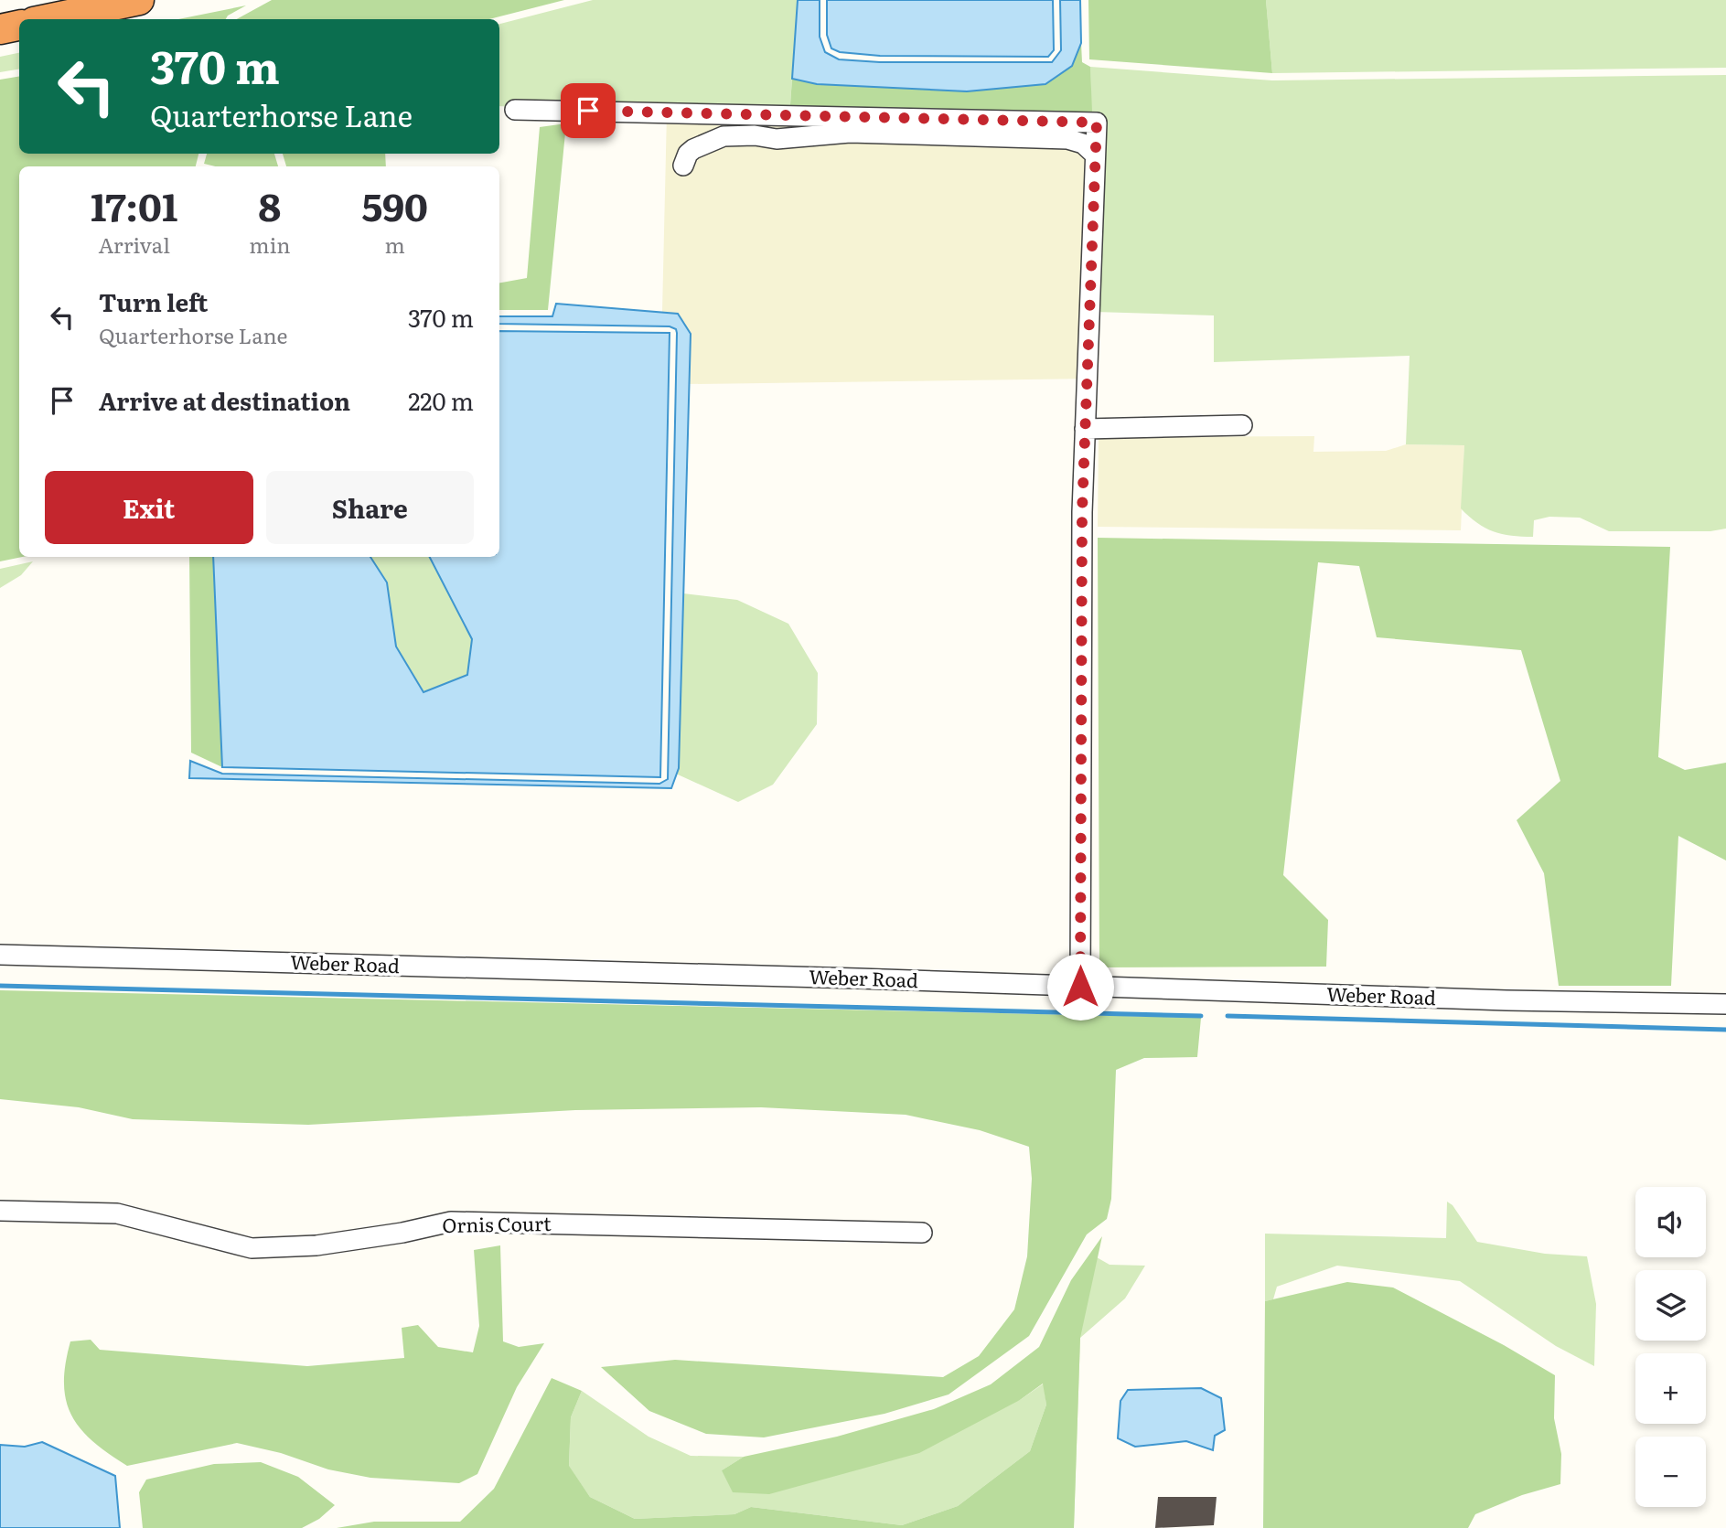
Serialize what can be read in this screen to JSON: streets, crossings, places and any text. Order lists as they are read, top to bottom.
{
  "streets": {
    "street": ["Weber Road", "Ornis Court"]
  },
  "page": {
    "turn": ["370 m", "Quarterhorse Lane"],
    "eta": [
      "17:01",
      "Arrival",
      "8",
      "min",
      "590",
      "m"
    ],
    "list": [
      {
        "name": "Turn left",
        "note": "Quarterhorse Lane",
        "value": "370 m"
      },
      {
        "name": "Arrive at destination",
        "value": "220 m"
      }
    ],
    "buttons": ["Exit", "Share"],
    "map_buttons": ["+", "−"]
  }
}
